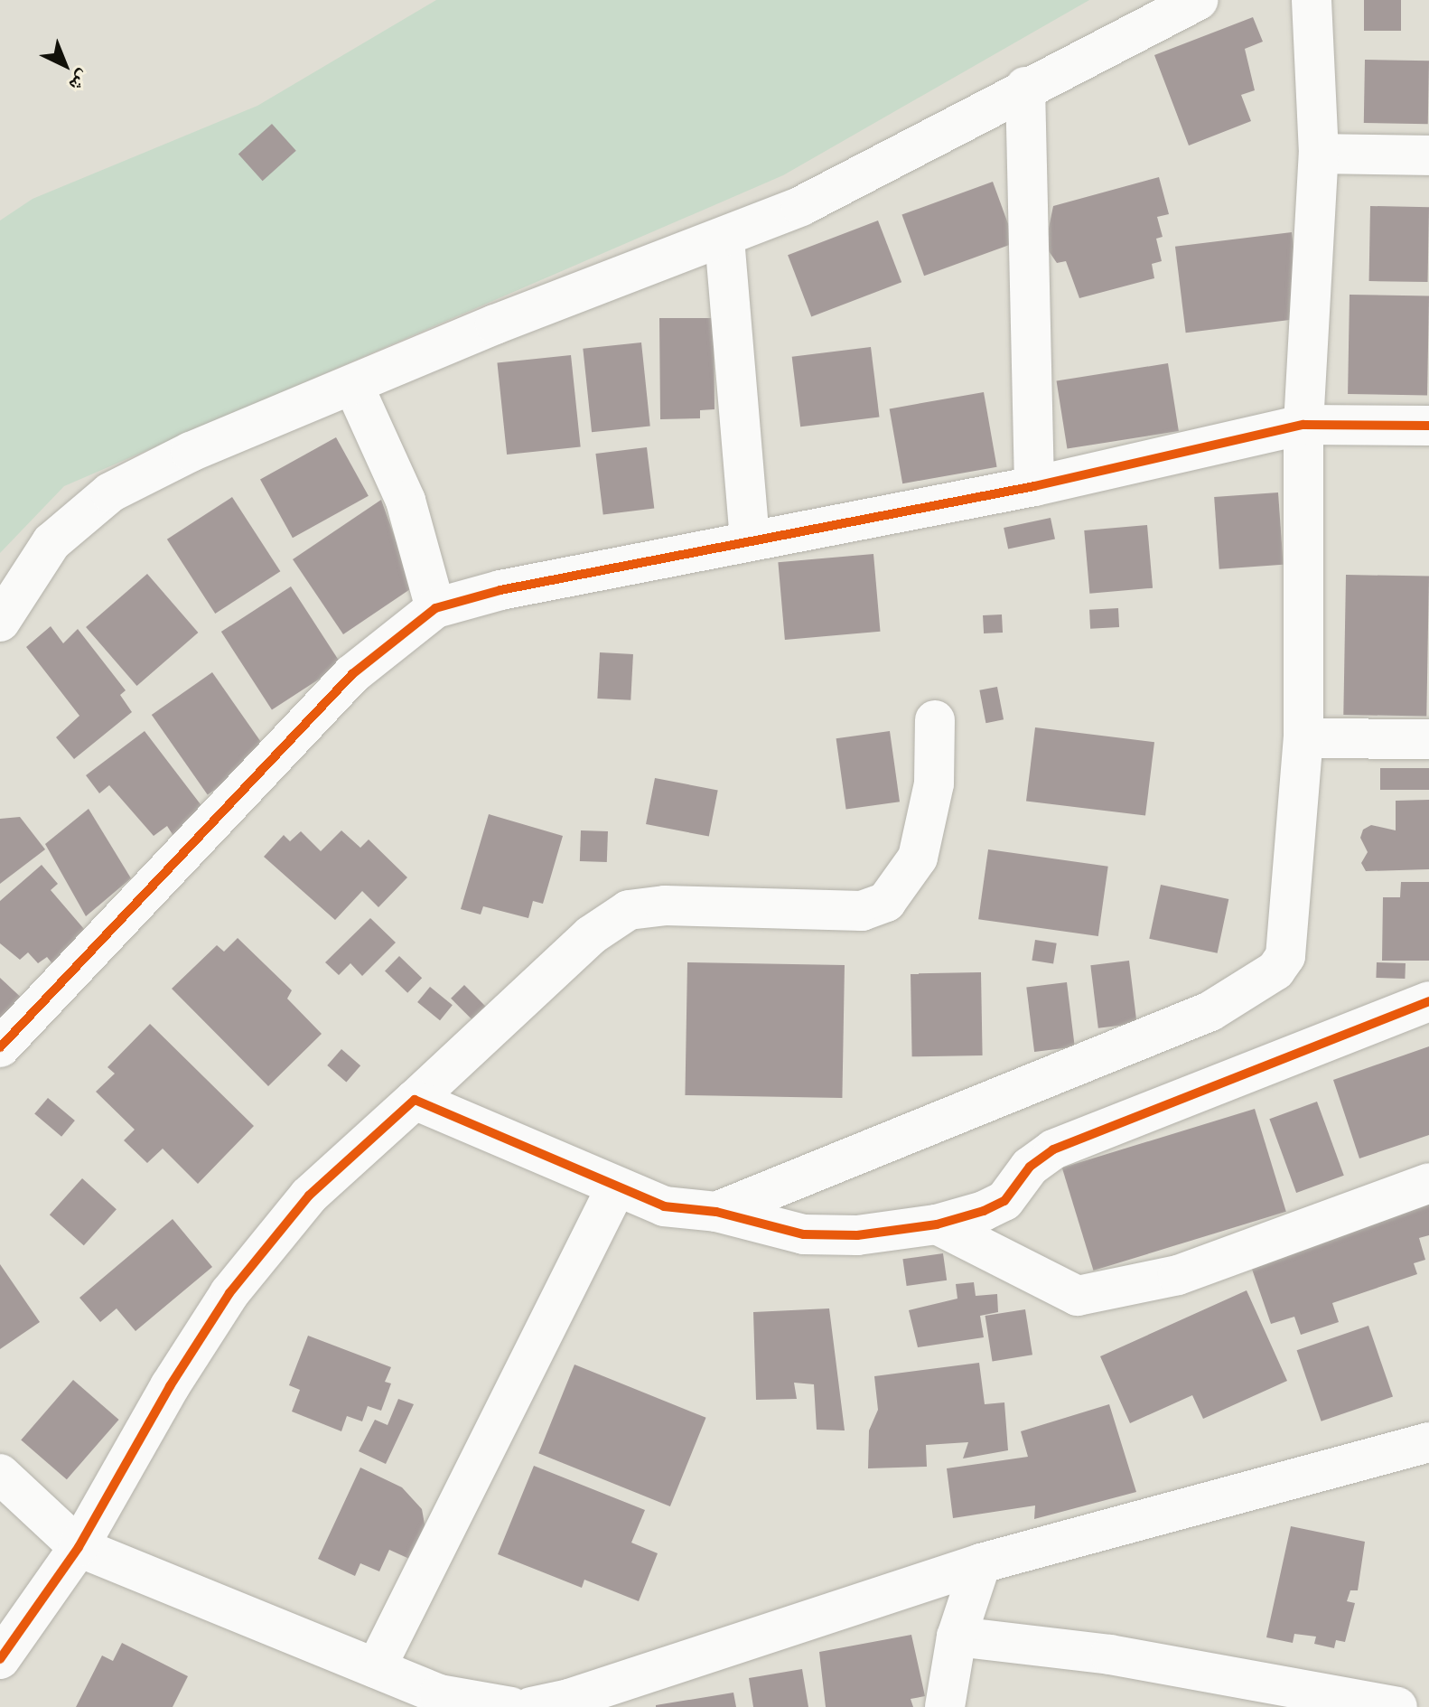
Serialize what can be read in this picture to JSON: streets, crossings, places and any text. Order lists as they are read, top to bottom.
{
  "north": "bottom right"
}
